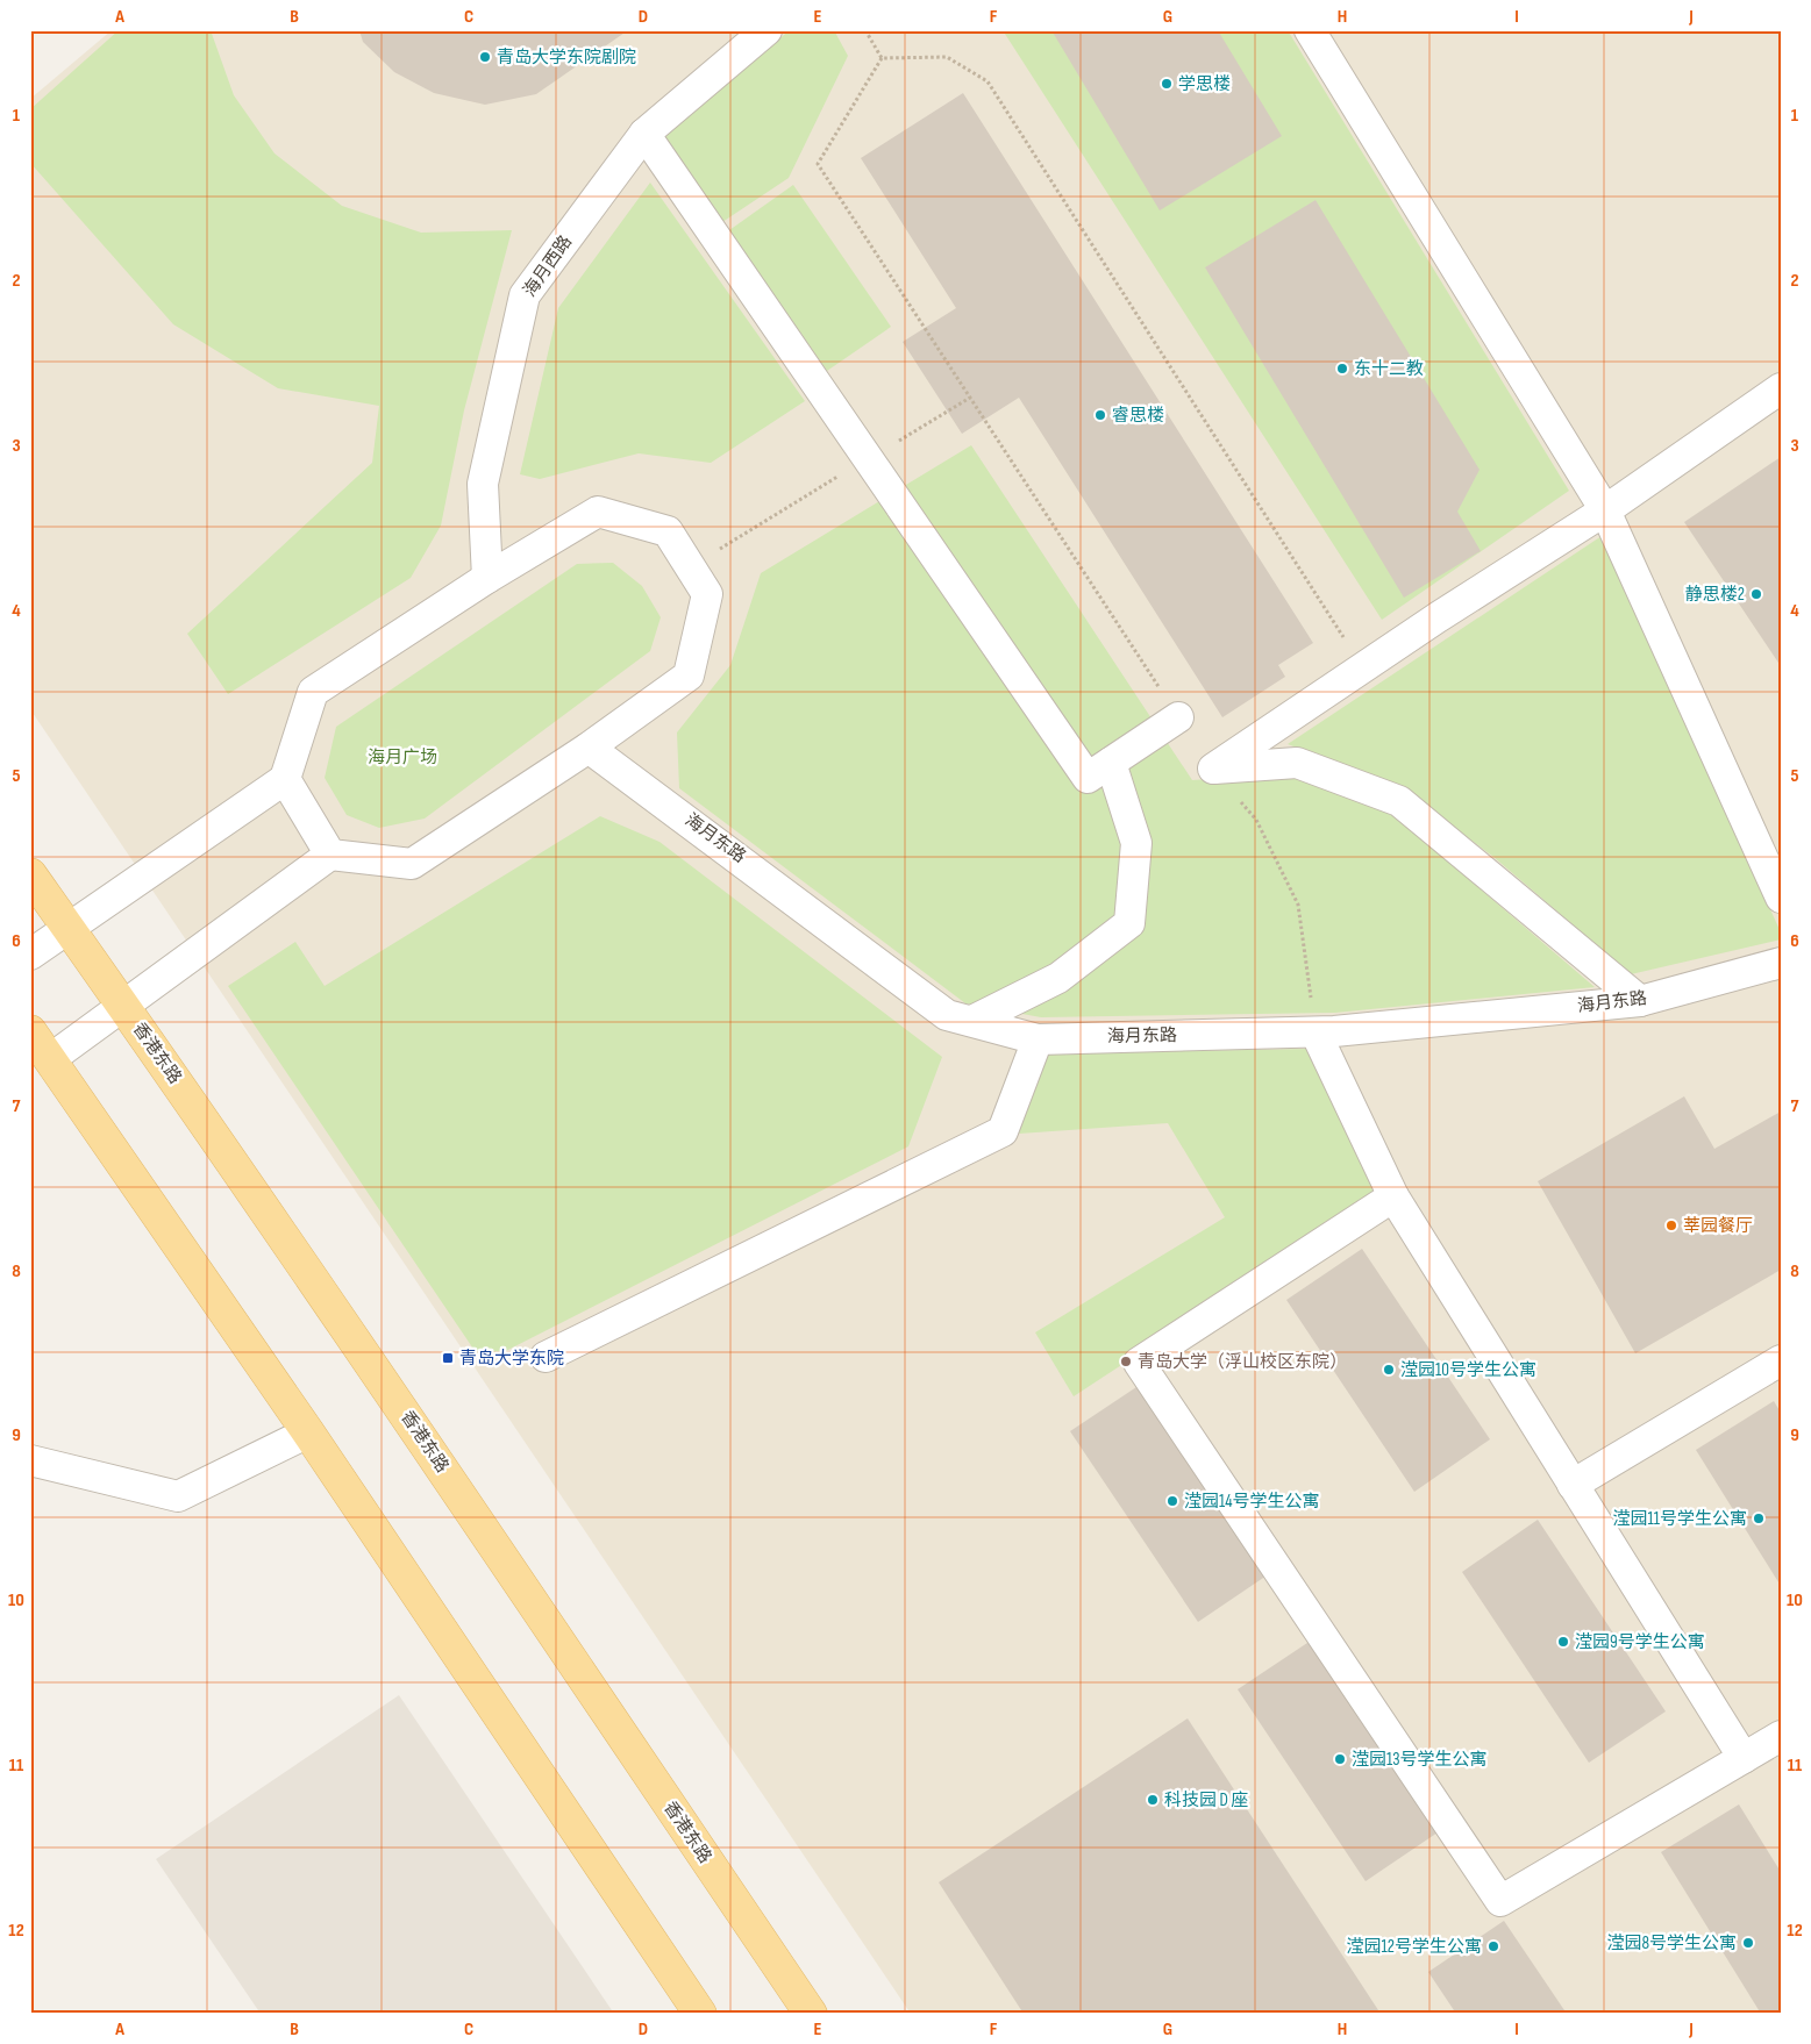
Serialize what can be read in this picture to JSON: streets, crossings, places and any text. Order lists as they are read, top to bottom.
{
  "streets": {
    "main road": ["香港东路"],
    "street": ["海月西路", "海月东路"]
  },
  "parks": ["海月广场"],
  "places": {
    "other": [
      "青岛大学东院剧院",
      "学思楼",
      "东十二教",
      "睿思楼",
      "静思楼2",
      "莘园餐厅",
      "青岛大学（浮山校区东院）",
      "滢园10号学生公寓",
      "滢园14号学生公寓",
      "滢园11号学生公寓",
      "滢园9号学生公寓",
      "滢园13号学生公寓",
      "科技园 D 座",
      "滢园8号学生公寓",
      "滢园12号学生公寓"
    ],
    "transit": ["青岛大学东院"]
  },
  "grid": {
    "columns": [
      "A",
      "B",
      "C",
      "D",
      "E",
      "F",
      "G",
      "H",
      "I",
      "J"
    ],
    "rows": [
      "1",
      "2",
      "3",
      "4",
      "5",
      "6",
      "7",
      "8",
      "9",
      "10",
      "11",
      "12"
    ]
  }
}
